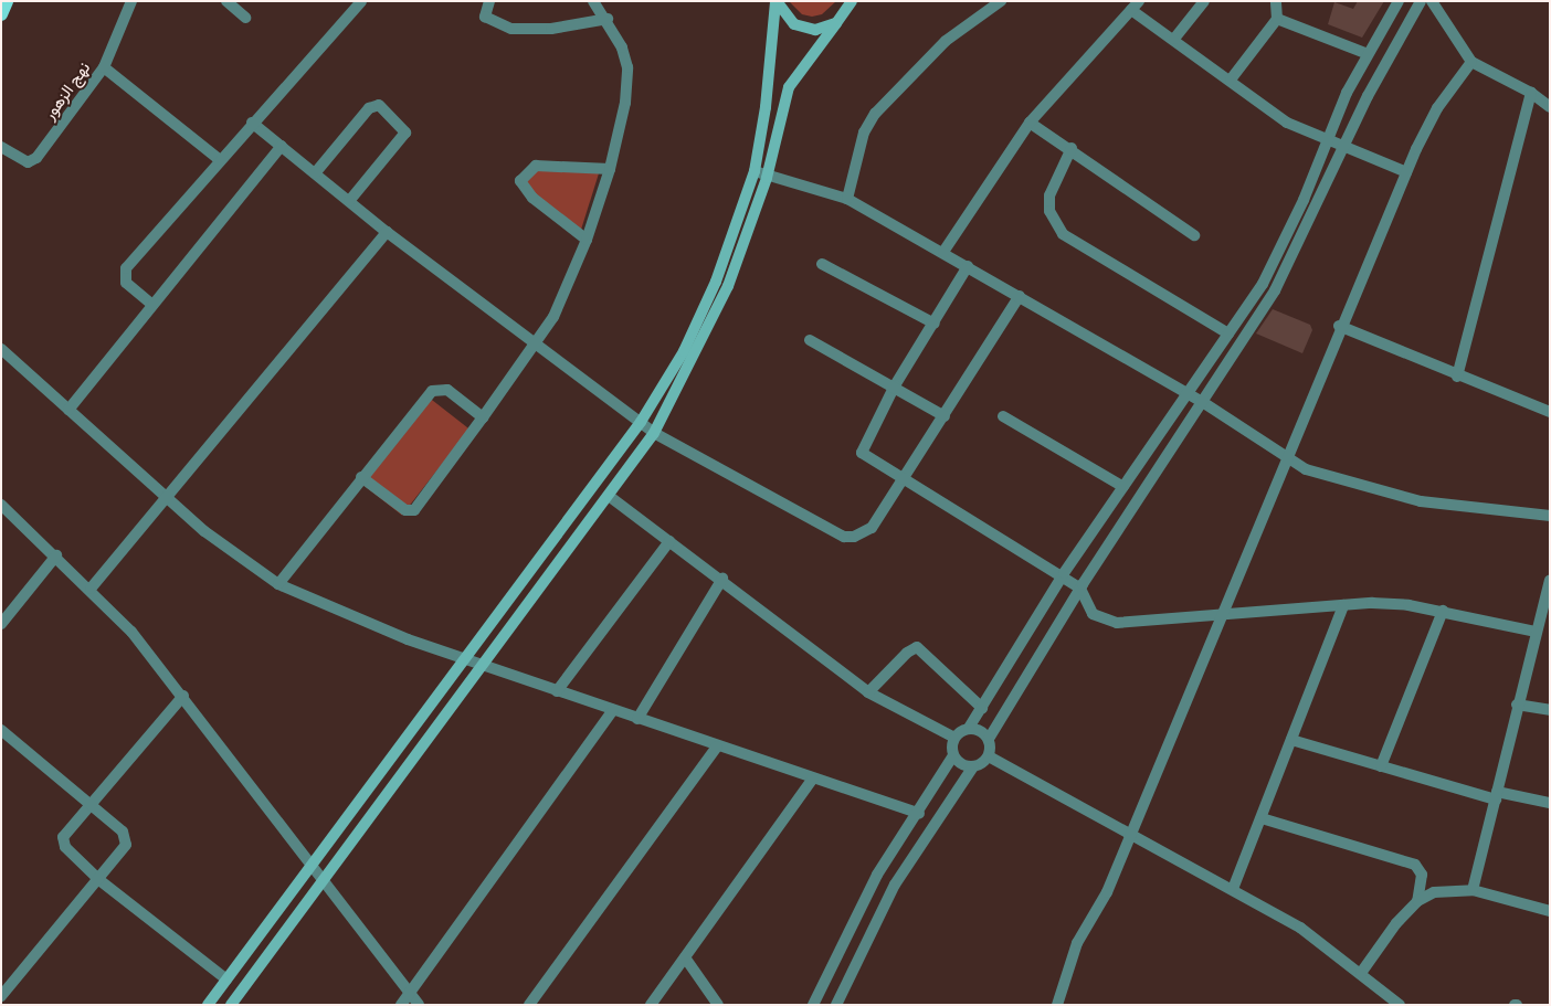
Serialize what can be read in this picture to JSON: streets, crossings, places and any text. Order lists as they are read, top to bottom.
{
  "streets": {
    "street": ["نهج الزهور"]
  }
}
